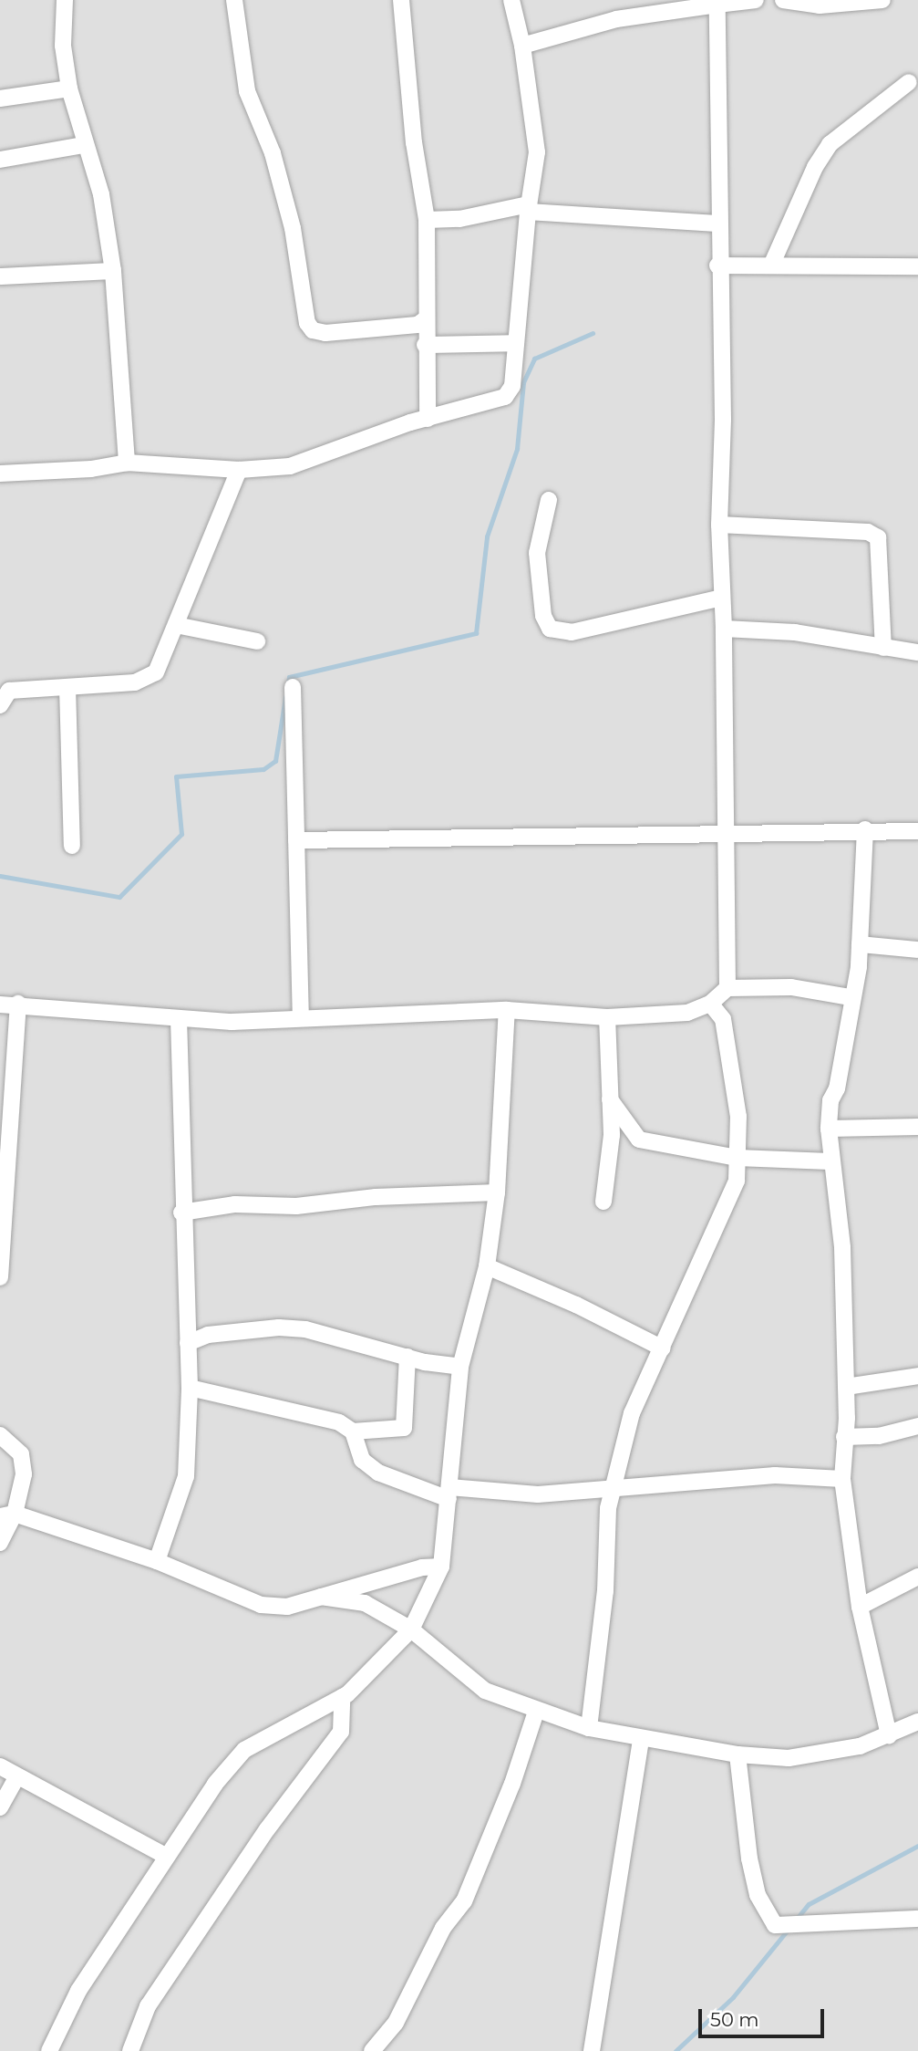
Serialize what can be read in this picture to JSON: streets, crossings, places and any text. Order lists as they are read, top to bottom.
{
  "scale_bar": "50 m"
}
